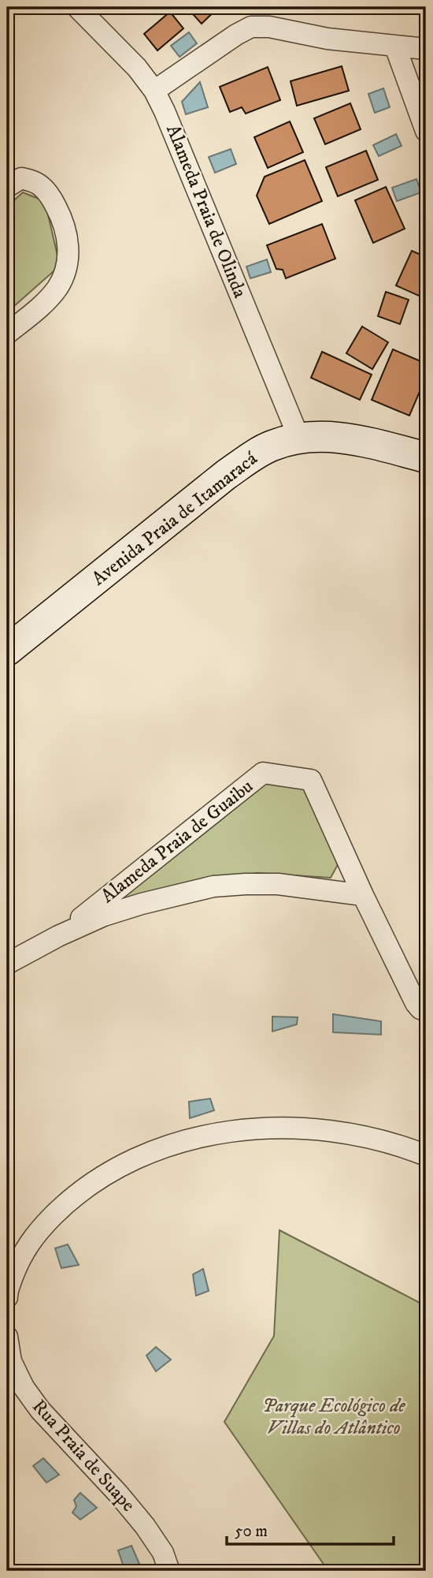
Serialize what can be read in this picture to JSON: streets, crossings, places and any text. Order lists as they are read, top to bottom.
{
  "streets": {
    "street": [
      "Alameda Praia de Olinda",
      "Avenida Praia de Itamaracá",
      "Alameda Praia de Guaibu",
      "Rua Praia de Suape"
    ]
  },
  "crossings": [
    ["Alameda Praia de Olinda", "Avenida Praia de Itamaracá"]
  ],
  "parks": ["Parque Ecológico de Villas do Atlântico"],
  "scale_bar": "50 m"
}
